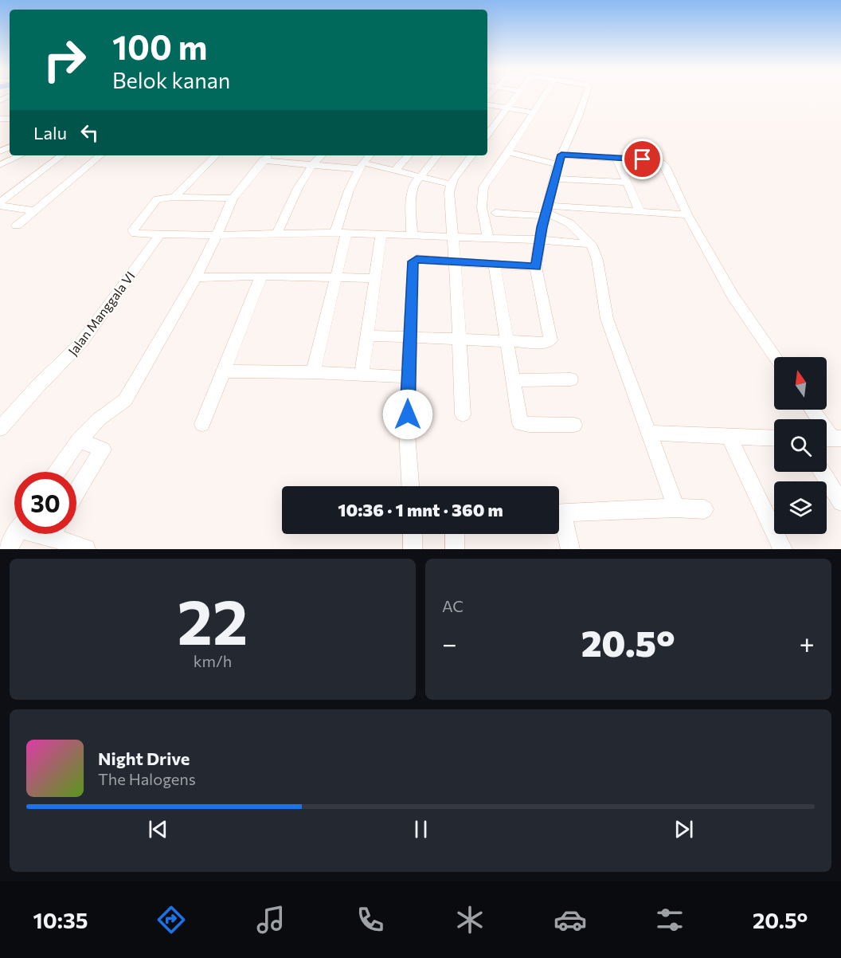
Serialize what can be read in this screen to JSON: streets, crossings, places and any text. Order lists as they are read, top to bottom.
{
  "streets": {
    "street": ["Jalan Manggala VI"]
  },
  "north": "top",
  "page": {
    "turn": ["100 m", "Belok kanan"],
    "then": "Lalu",
    "limit": "30",
    "trip": "10:36 · 1 mnt · 360 m",
    "tile": [
      ["22", "km/h"],
      "AC"
    ],
    "heat": ["−", "20.5°", "+"],
    "song": ["Night Drive", "The Halogens"],
    "tabs": ["10:35", "20.5°"]
  }
}
